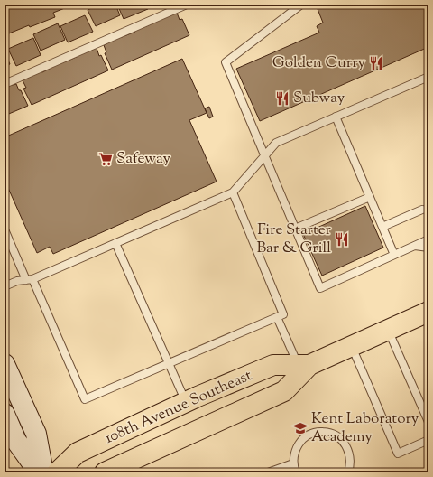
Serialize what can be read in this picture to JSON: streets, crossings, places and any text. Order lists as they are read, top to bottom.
{
  "streets": {
    "main road": ["108th Avenue Southeast"]
  },
  "places": {
    "restaurant": ["Golden Curry", "Subway", "Fire Starter Bar & Grill"],
    "supermarket": ["Safeway"],
    "school or university": ["Kent Laboratory Academy"]
  }
}
